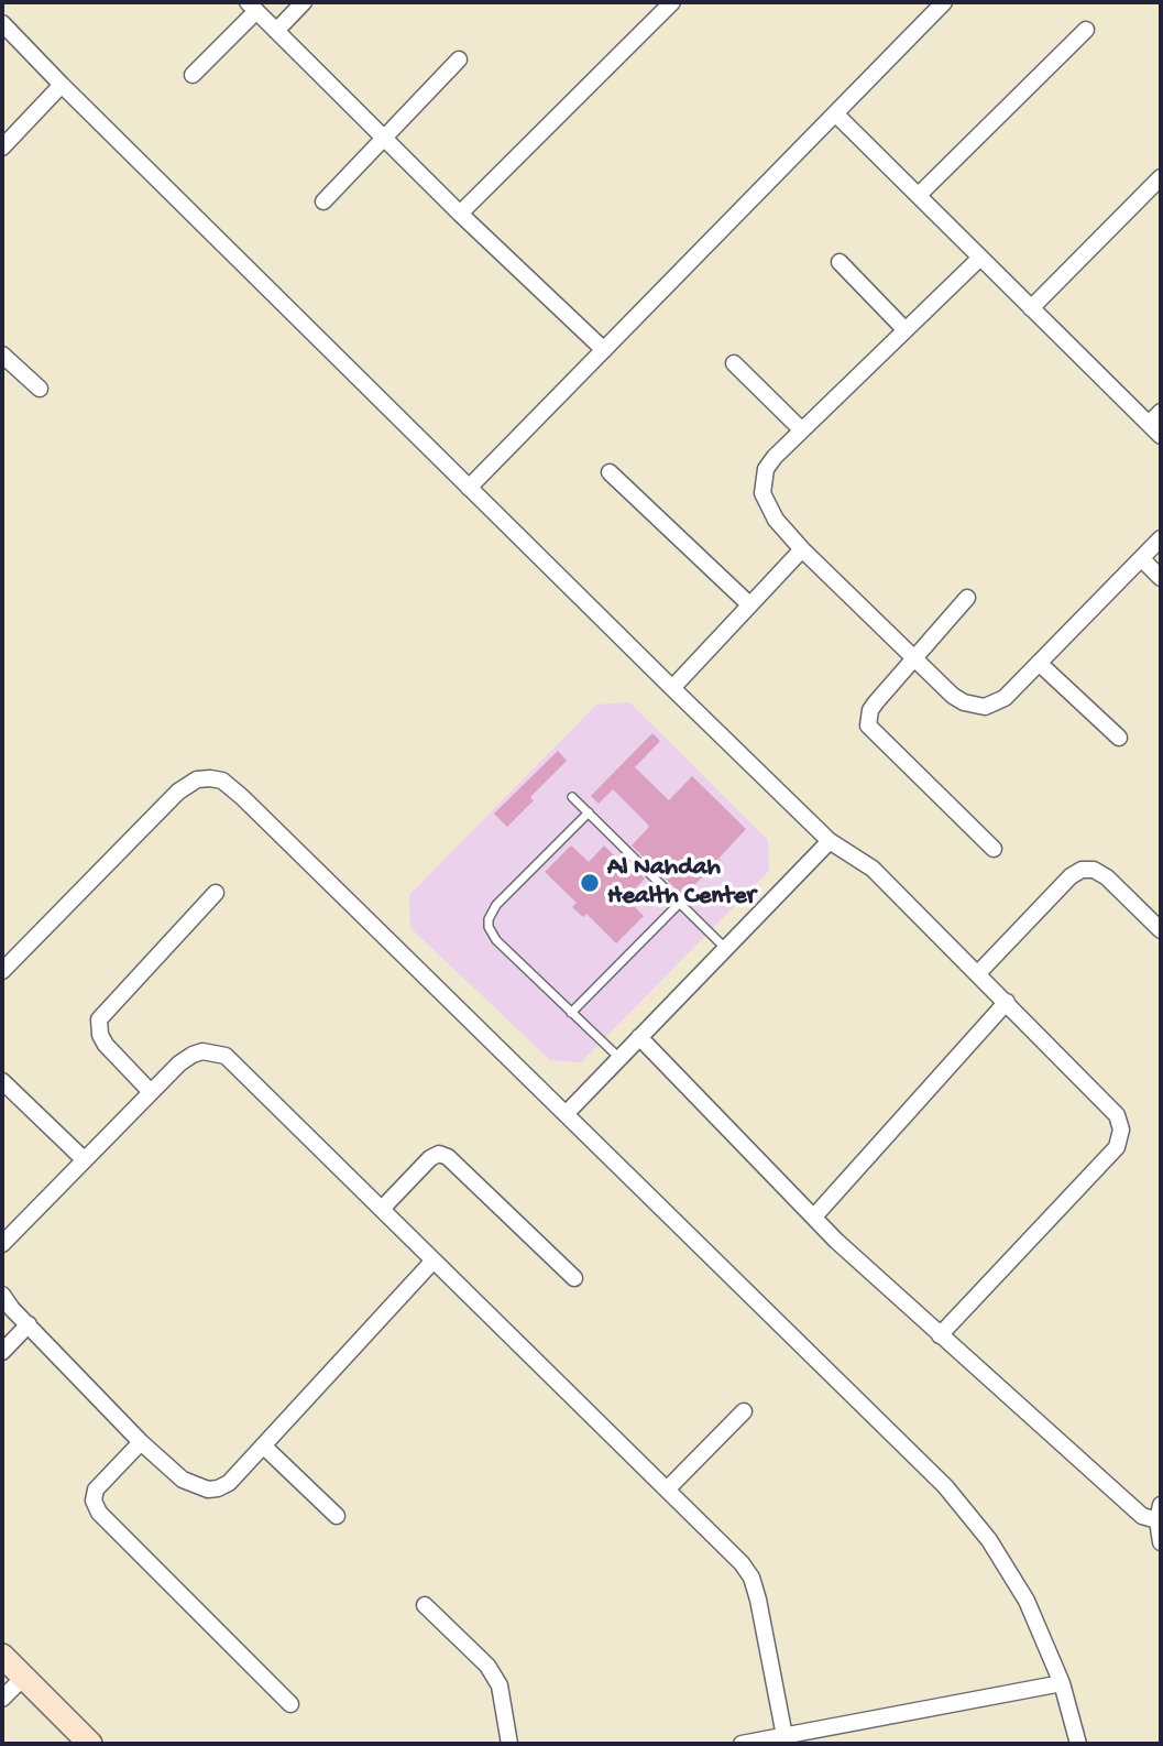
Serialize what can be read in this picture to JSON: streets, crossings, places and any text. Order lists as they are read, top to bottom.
{
  "places": ["Al Nahdah Health Center"]
}
